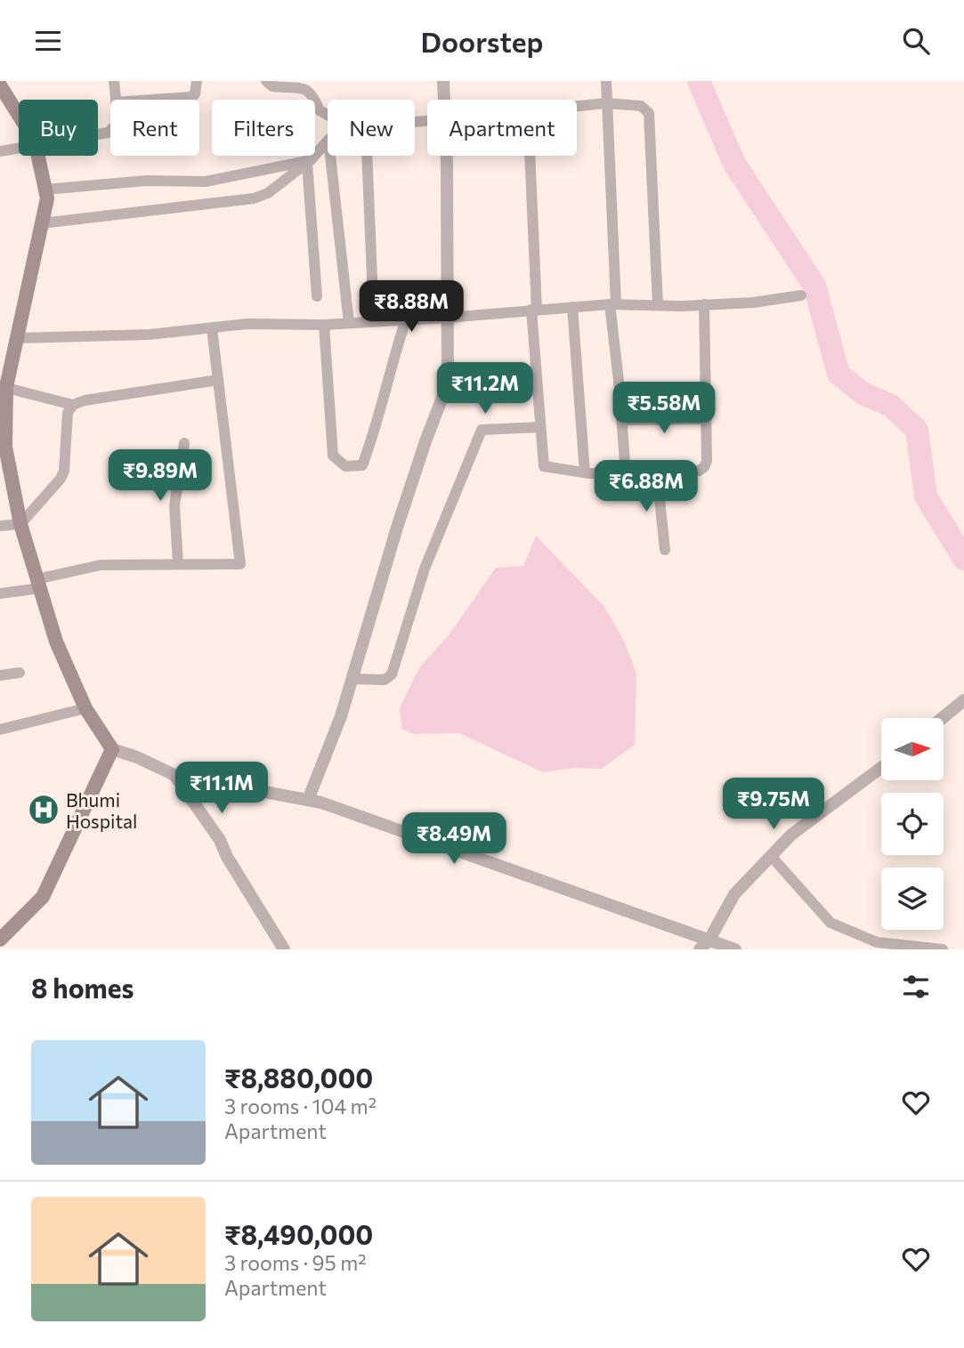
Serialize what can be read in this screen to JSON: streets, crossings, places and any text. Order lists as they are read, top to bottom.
{
  "places": {
    "hospital": ["Bhumi Hospital"]
  },
  "north": "right",
  "page": {
    "header": "Doorstep",
    "chip": [
      "Buy",
      "Rent",
      "Filters",
      "New",
      "Apartment"
    ],
    "price": [
      "₹8.88M",
      "₹11.2M",
      "₹5.58M",
      "₹9.89M",
      "₹6.88M",
      "₹11.1M",
      "₹9.75M",
      "₹8.49M"
    ],
    "heading": "8 homes",
    "list": [
      {
        "name": "₹8,880,000",
        "note": "3 rooms · 104 m² · Apartment"
      },
      {
        "name": "₹8,490,000",
        "note": "3 rooms · 95 m² · Apartment"
      }
    ]
  }
}
